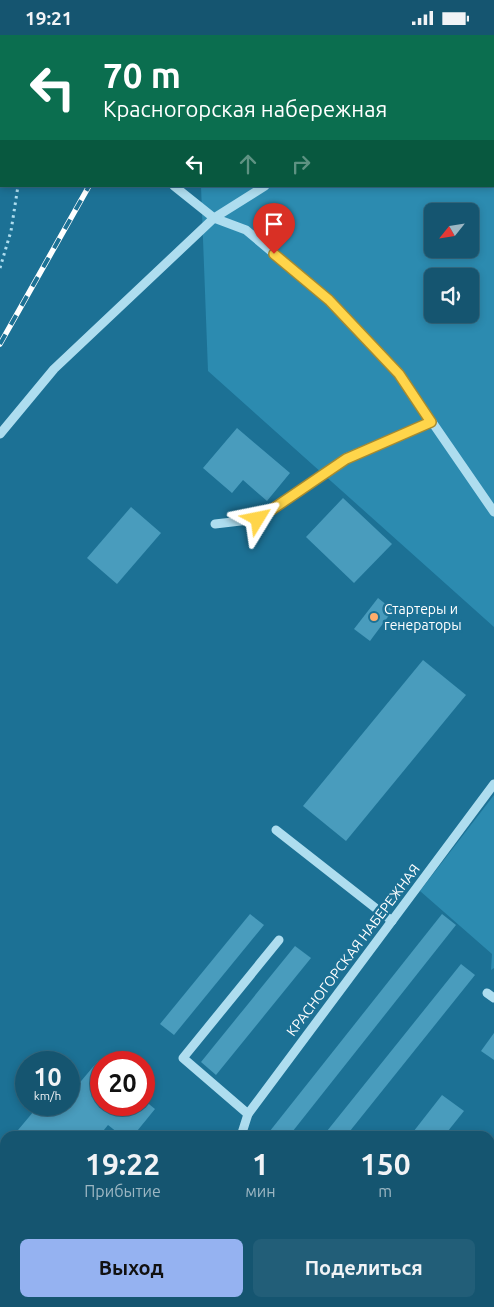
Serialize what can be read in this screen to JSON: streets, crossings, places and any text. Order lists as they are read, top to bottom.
{
  "streets": {
    "street": ["КРАCНОГОРСКАЯ НАБЕРЕЖНАЯ"]
  },
  "places": ["Стартеры и генераторы"],
  "north": "bottom left",
  "page": {
    "status": "19:21",
    "turn": ["70 m", "Краcногорская набережная"],
    "speed": "10 km/h",
    "limit": "20",
    "eta": [
      "19:22",
      "Прибытие",
      "1",
      "мин",
      "150",
      "m"
    ],
    "buttons": ["Выход", "Поделиться"]
  }
}
